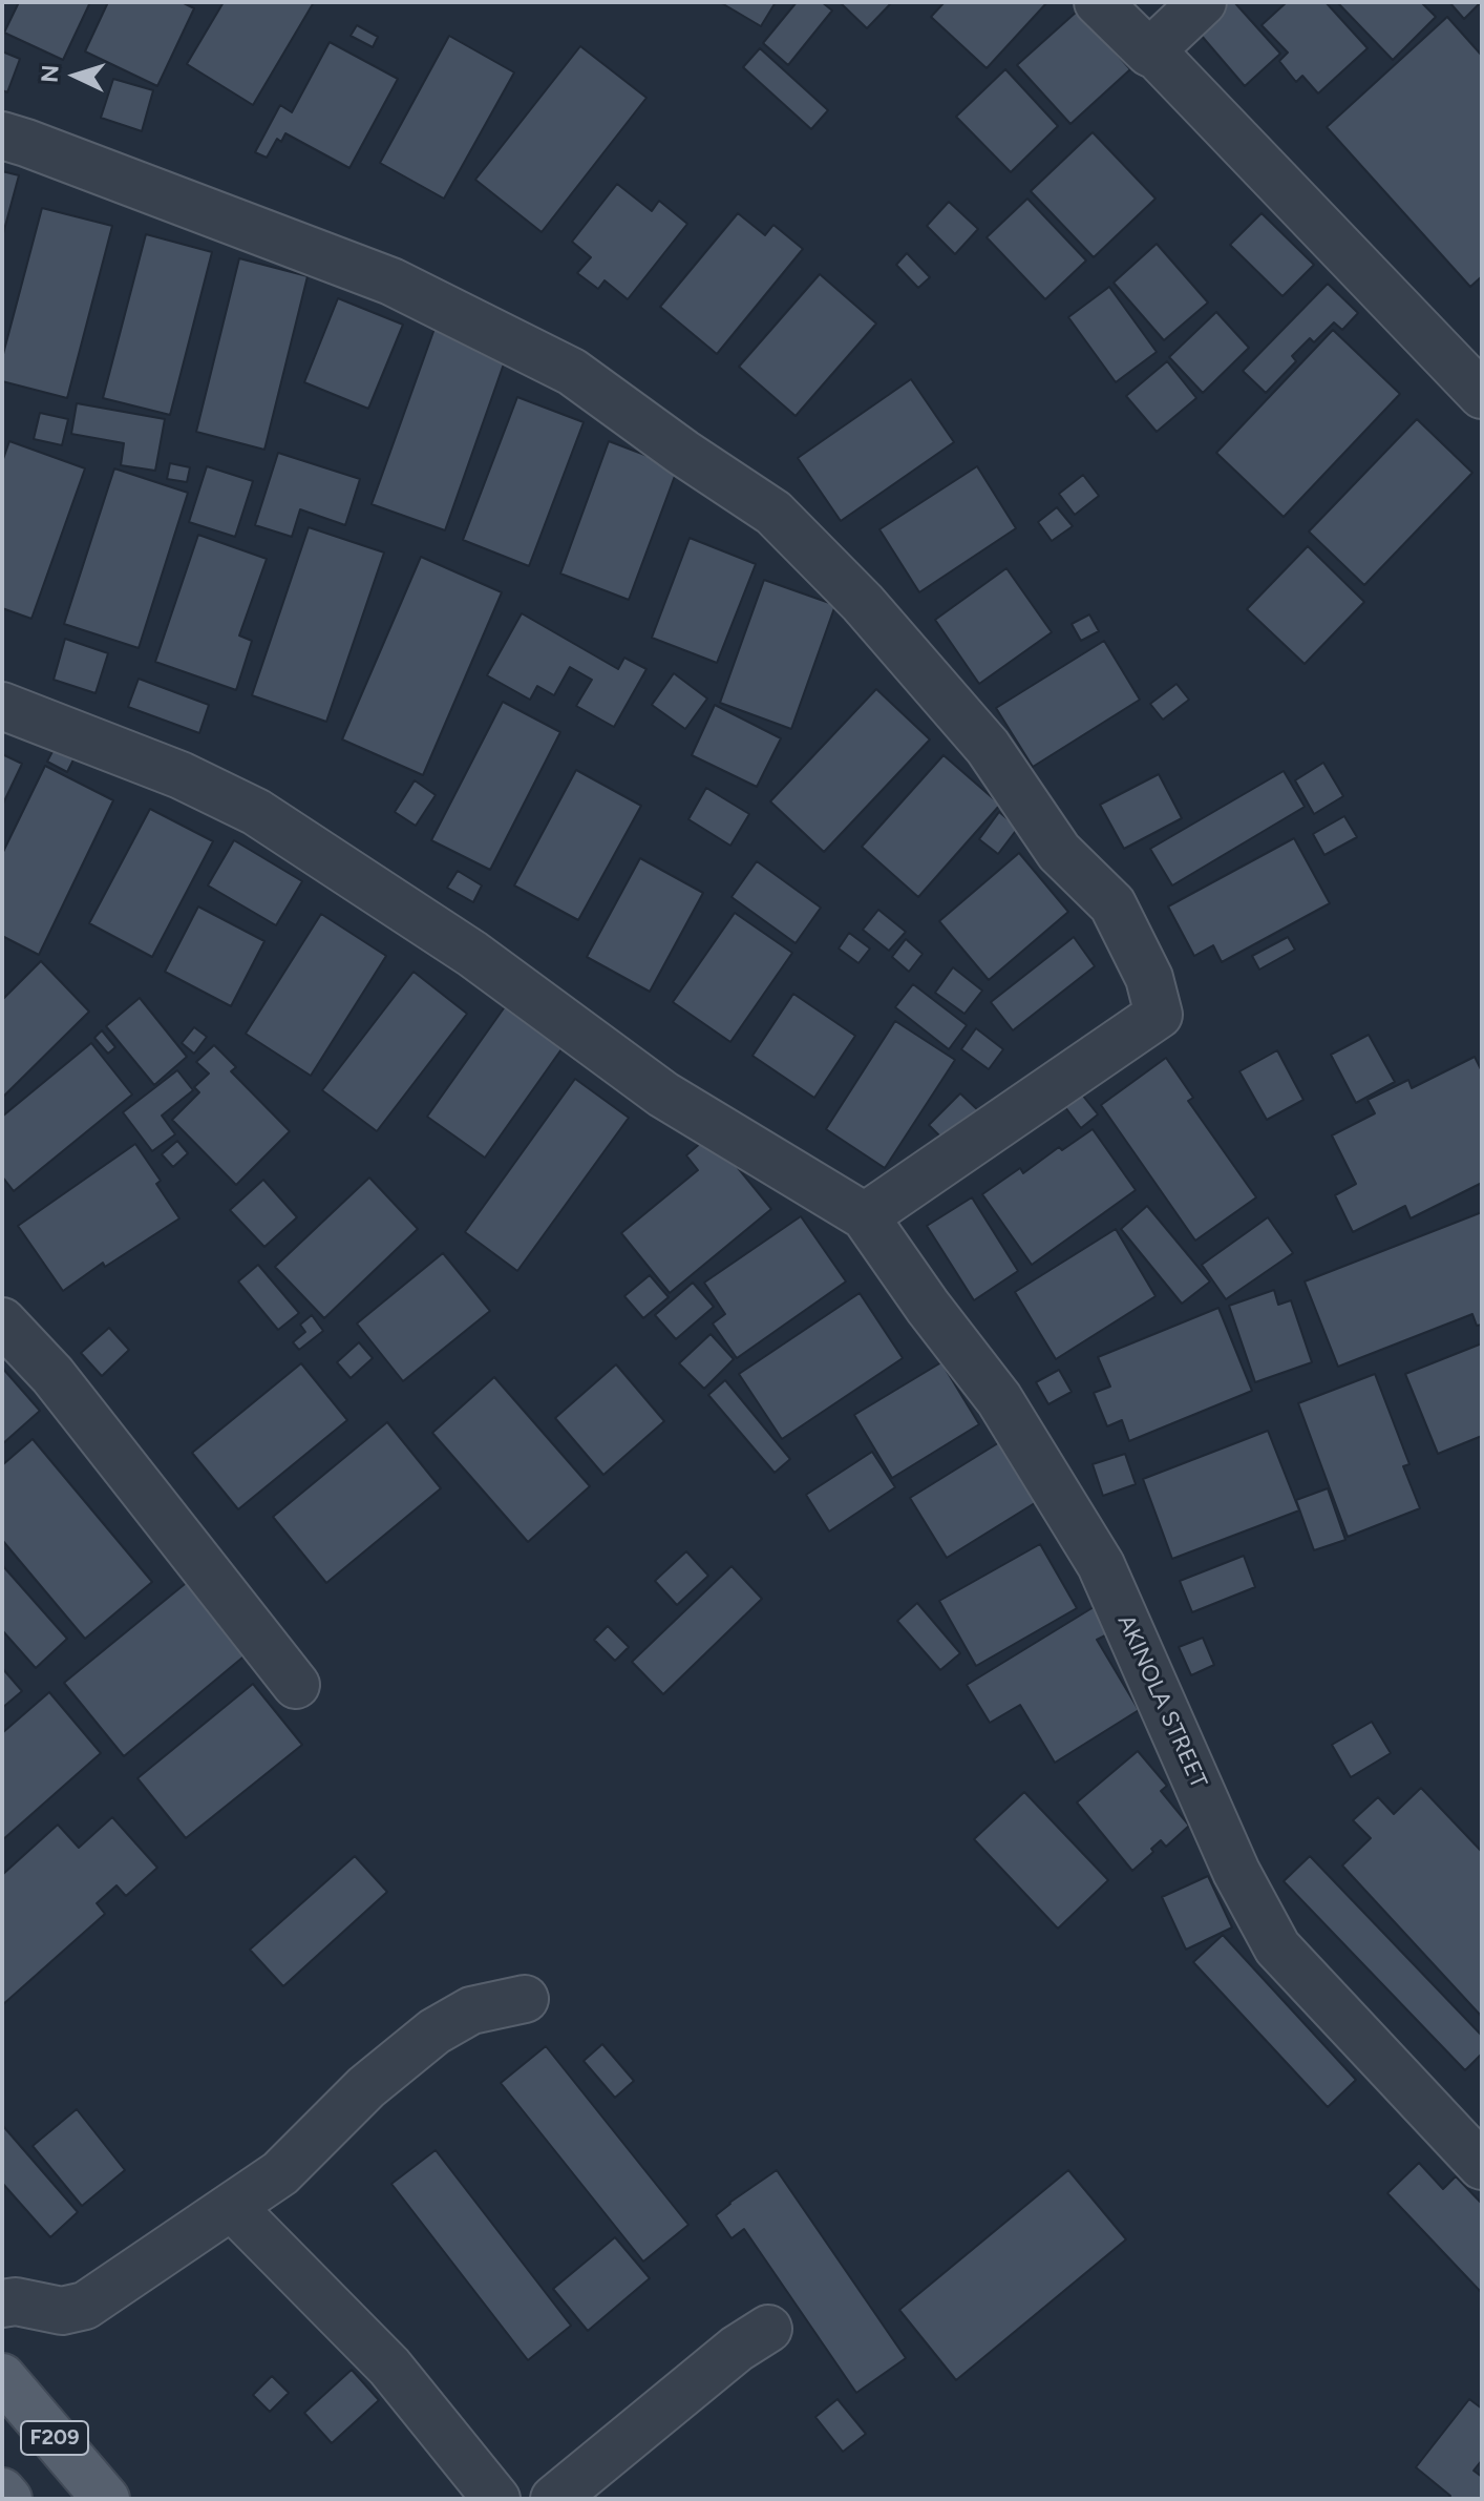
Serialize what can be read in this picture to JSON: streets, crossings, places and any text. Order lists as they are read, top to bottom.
{
  "streets": {
    "main road": ["F209"],
    "street": ["AKINOLA STREET"]
  },
  "north": "left"
}
